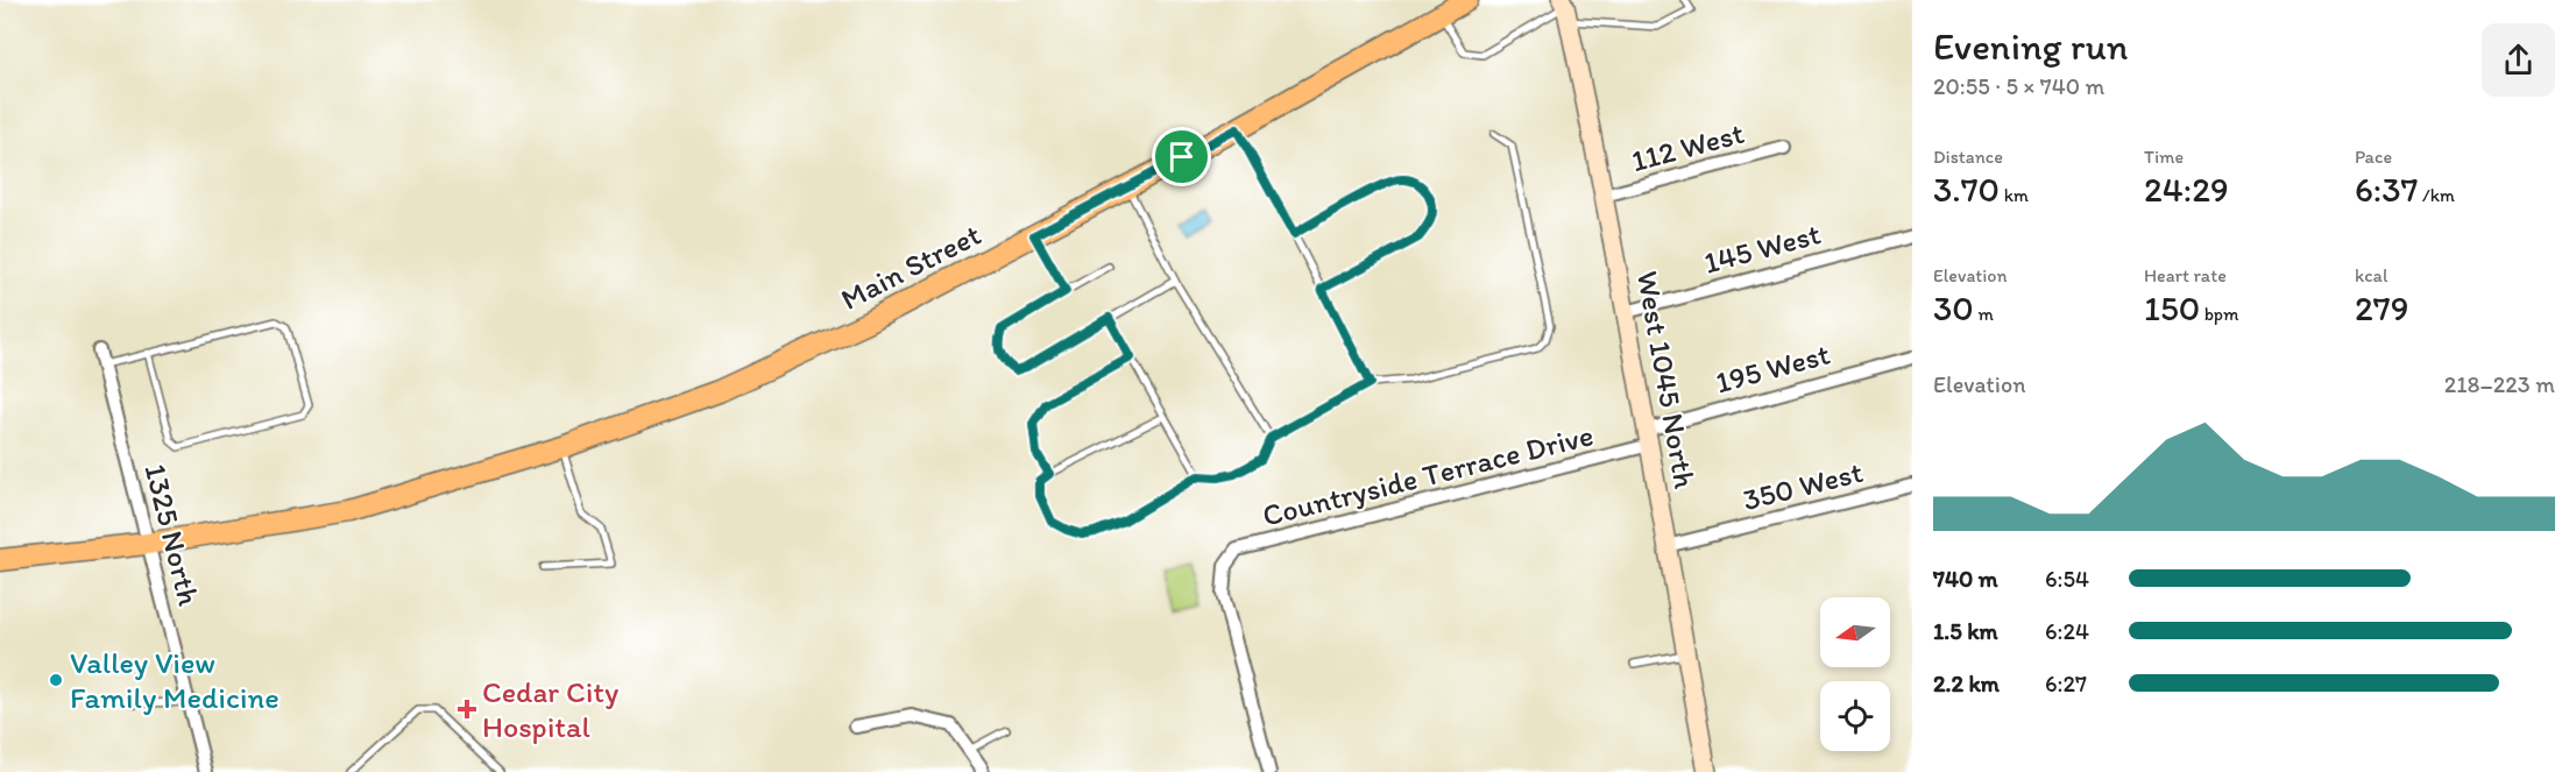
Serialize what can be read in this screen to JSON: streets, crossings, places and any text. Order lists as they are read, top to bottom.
{
  "streets": {
    "main road": ["Main Street", "West 1045 North"],
    "street": [
      "112 West",
      "145 West",
      "195 West",
      "Countryside Terrace Drive",
      "350 West",
      "1325 North"
    ]
  },
  "crossings": [
    ["112 West", "West 1045 North"],
    ["145 West", "West 1045 North"],
    ["Main Street", "1325 North"],
    ["195 West", "West 1045 North"],
    ["195 West", "Countryside Terrace Drive"],
    ["West 1045 North", "Countryside Terrace Drive"],
    ["West 1045 North", "350 West"]
  ],
  "places": {
    "other": ["Valley View Family Medicine"],
    "health": ["Cedar City Hospital"]
  },
  "north": "left",
  "page": {
    "heading": ["Evening run", "20:55 · 5 × 740 m"],
    "stats": [
      ["Distance", "3.70 km"],
      ["Time", "24:29"],
      ["Pace", "6:37 /km"],
      ["Elevation", "30 m"],
      ["Heart rate", "150 bpm"],
      ["kcal", "279"]
    ],
    "chart": ["Elevation", "218–223 m"],
    "list": [
      {
        "name": "740 m",
        "note": "6:54"
      },
      {
        "name": "1.5 km",
        "note": "6:24"
      },
      {
        "name": "2.2 km",
        "note": "6:27"
      }
    ]
  }
}
